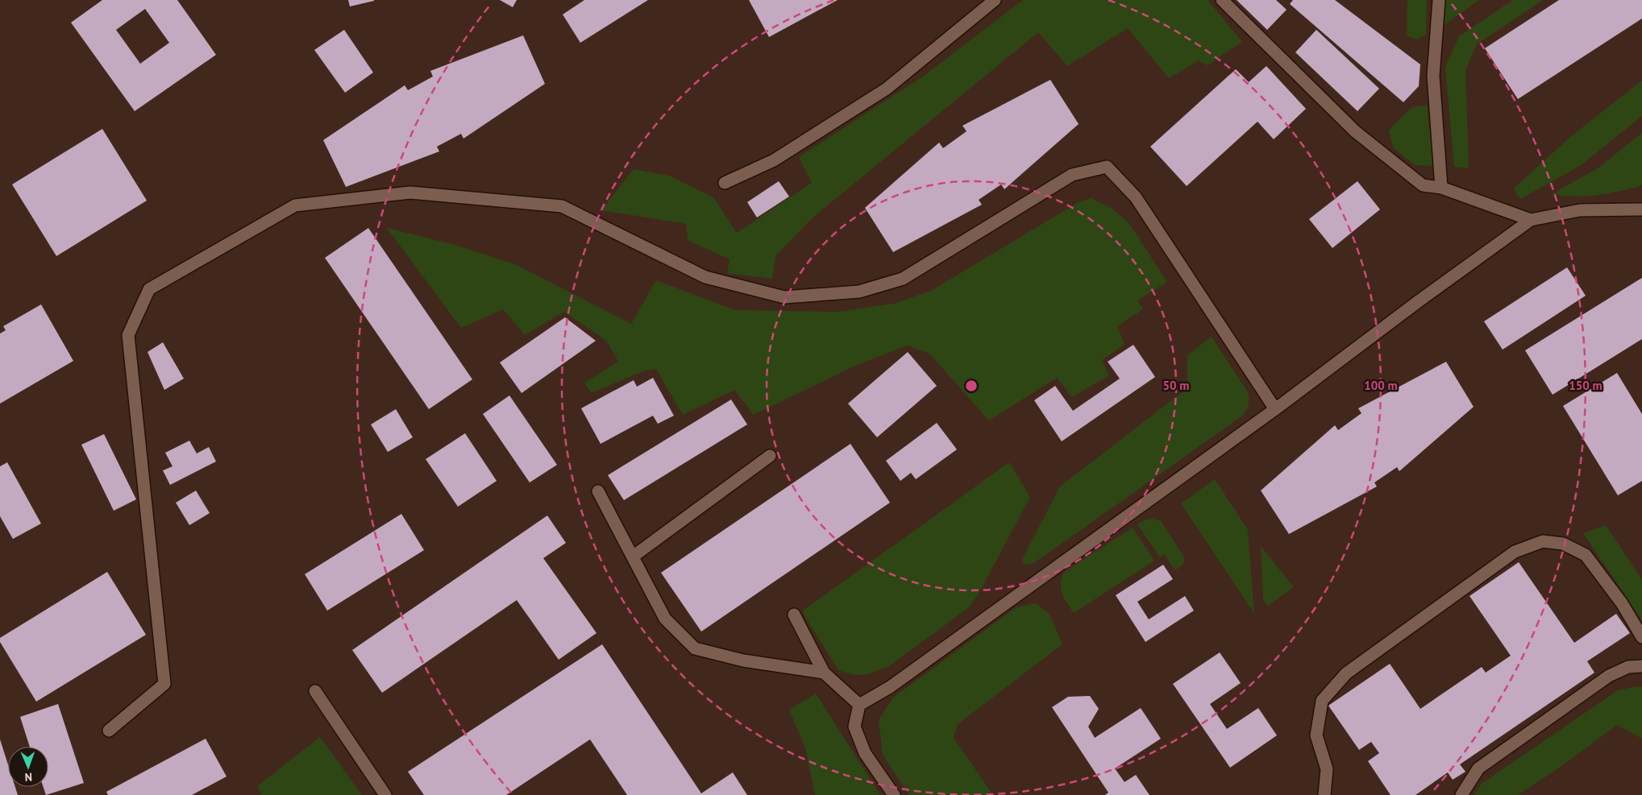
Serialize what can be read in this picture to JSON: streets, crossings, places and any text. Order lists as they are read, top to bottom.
{
  "north": "bottom",
  "rings": ["50 m", "100 m", "150 m"]
}
